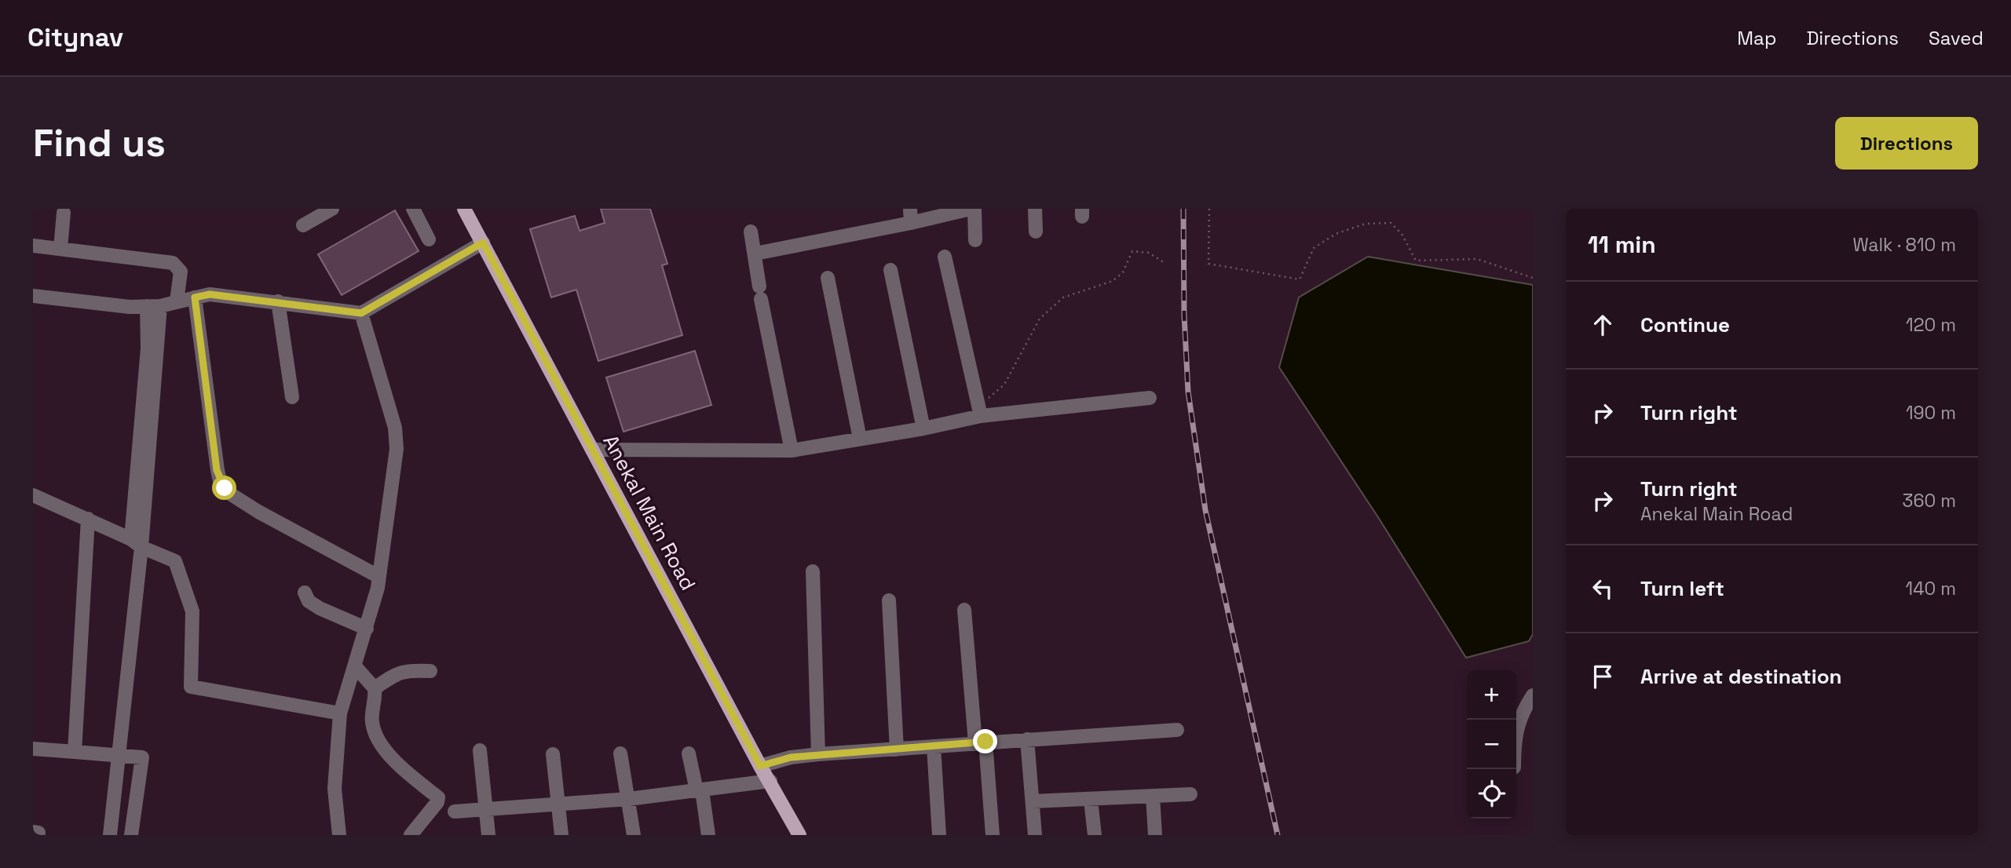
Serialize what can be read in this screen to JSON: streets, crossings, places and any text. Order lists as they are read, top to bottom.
{
  "streets": {
    "main road": ["Anekal Main Road"]
  },
  "page": {
    "header": "Citynav",
    "nav": ["Map", "Directions", "Saved"],
    "buttons": "Directions",
    "title": "Find us",
    "heading": ["11 min", "Walk · 810 m"],
    "list": [
      ["Continue", "120 m"],
      ["Turn right", "190 m"],
      ["Turn right", "Anekal Main Road", "360 m"],
      ["Turn left", "140 m"],
      "Arrive at destination"
    ],
    "map_buttons": ["+", "−"]
  }
}
